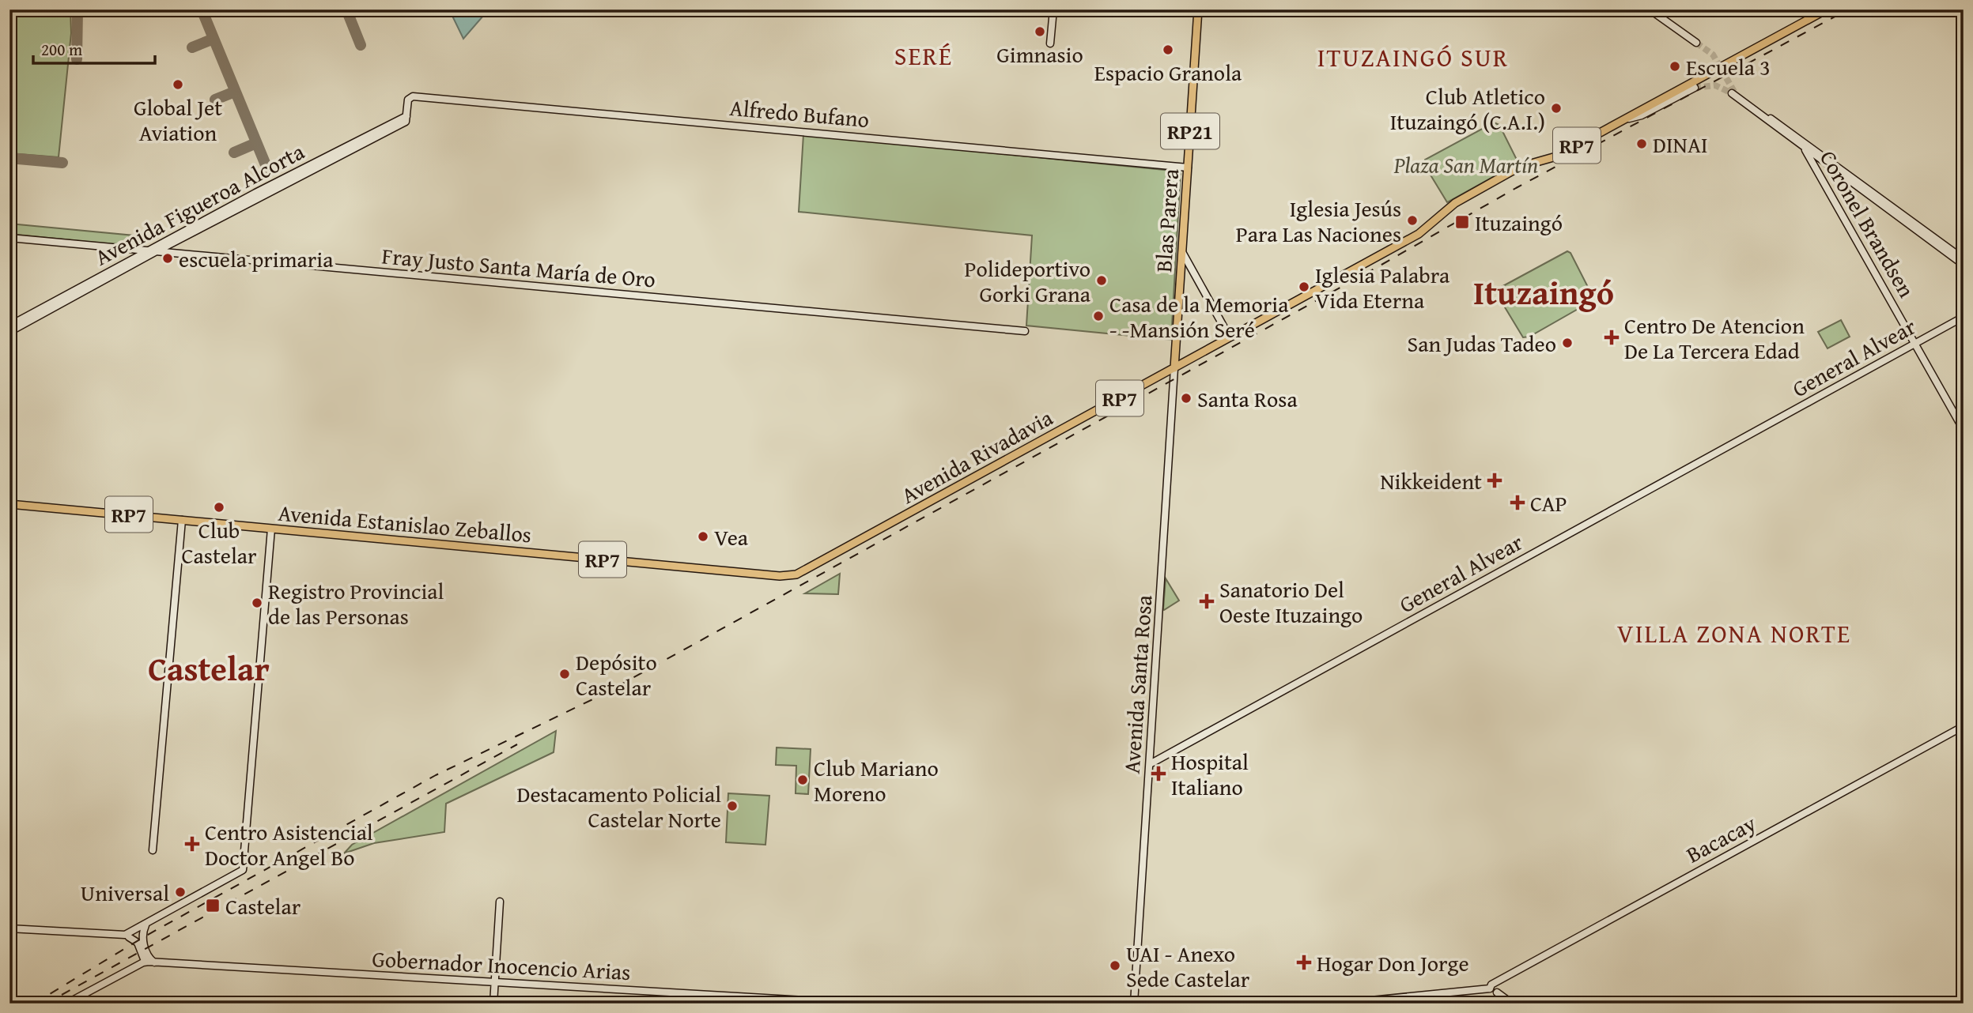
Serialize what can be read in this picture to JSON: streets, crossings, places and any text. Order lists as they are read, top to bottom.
{
  "streets": {
    "main road": [
      "RP21",
      "RP7",
      "Blas Parera",
      "Avenida Rivadavia",
      "Avenida Estanislao Zeballos"
    ],
    "street": [
      "Alfredo Bufano",
      "Avenida Figueroa Alcorta",
      "Coronel Brandsen",
      "Fray Justo Santa María de Oro",
      "General Alvear",
      "Avenida Santa Rosa",
      "Bacacay",
      "Gobernador Inocencio Arias"
    ]
  },
  "crossings": [
    ["Alfredo Bufano", "Avenida Figueroa Alcorta"],
    ["Alfredo Bufano", "Blas Parera"],
    ["RP7", "Blas Parera"],
    ["RP7", "Avenida Rivadavia"],
    ["RP7", "Avenida Santa Rosa"],
    ["Avenida Figueroa Alcorta", "Fray Justo Santa María de Oro"],
    ["Blas Parera", "Avenida Rivadavia"],
    ["Blas Parera", "Avenida Santa Rosa"],
    ["Coronel Brandsen", "General Alvear"],
    ["General Alvear", "Avenida Santa Rosa"],
    ["Avenida Rivadavia", "Avenida Estanislao Zeballos"],
    ["Avenida Rivadavia", "Avenida Santa Rosa"]
  ],
  "districts": [
    "SERÉ",
    "ITUZAINGÓ SUR",
    "Ituzaingó",
    "VILLA ZONA NORTE",
    "Castelar"
  ],
  "parks": ["Plaza San Martín"],
  "places": {
    "other": [
      "Gimnasio",
      "Espacio Granola",
      "Escuela 3",
      "Global Jet Aviation",
      "Club Atletico Ituzaingó (C.A.I.)",
      "DINAI",
      "Iglesia Jesús Para Las Naciones",
      "escuela primaria",
      "Polideportivo Gorki Grana",
      "Iglesia Palabra Vida Eterna",
      "Casa de la Memoria - -Mansión Seré",
      "San Judas Tadeo",
      "Santa Rosa",
      "Club Castelar",
      "Vea",
      "Registro Provincial de las Personas",
      "Depósito Castelar",
      "Club Mariano Moreno",
      "Destacamento Policial Castelar Norte",
      "Universal",
      "UAI - Anexo Sede Castelar"
    ],
    "transit": ["Ituzaingó", "Castelar"],
    "health": [
      "Centro De Atencion De La Tercera Edad",
      "Nikkeident",
      "CAP",
      "Sanatorio Del Oeste Ituzaingo",
      "Hospital Italiano",
      "Centro Asistencial Doctor Angel Bo",
      "Hogar Don Jorge"
    ]
  },
  "scale_bar": "200 m"
}
